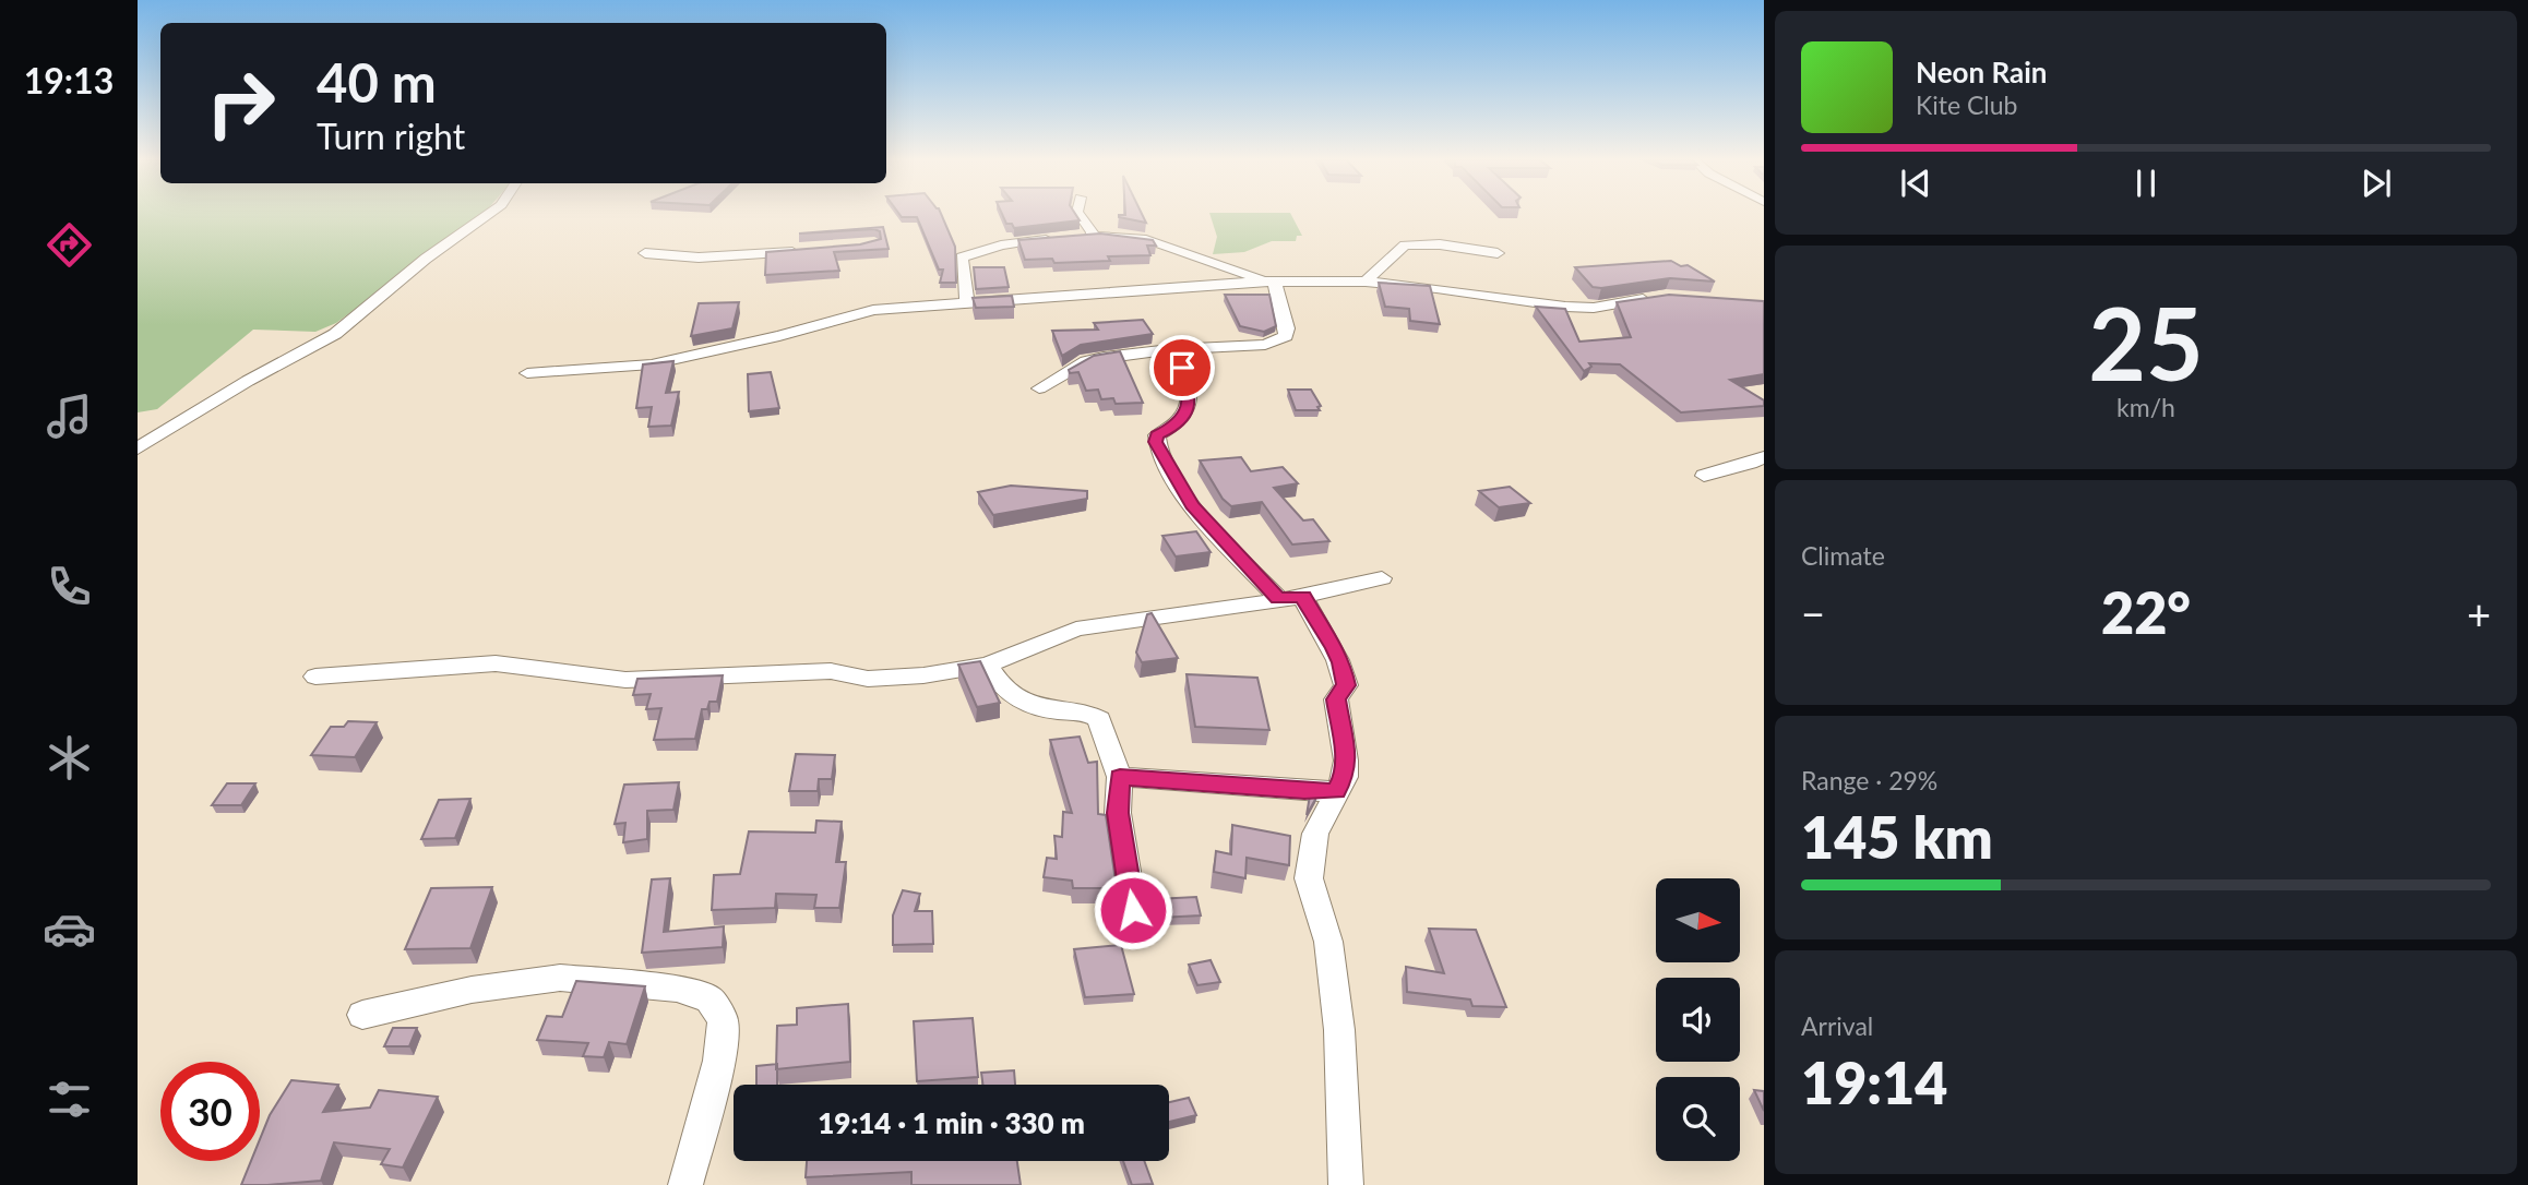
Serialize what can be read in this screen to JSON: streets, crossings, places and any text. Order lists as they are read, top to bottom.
{
  "north": "right",
  "page": {
    "tabs": "19:13",
    "turn": ["40 m", "Turn right"],
    "song": ["Neon Rain", "Kite Club"],
    "tile": [
      ["25", "km/h"],
      "Climate",
      ["Range · 29%", "145 km"],
      ["Arrival", "19:14"]
    ],
    "heat": ["−", "22°", "+"],
    "limit": "30",
    "trip": "19:14 · 1 min · 330 m"
  }
}
